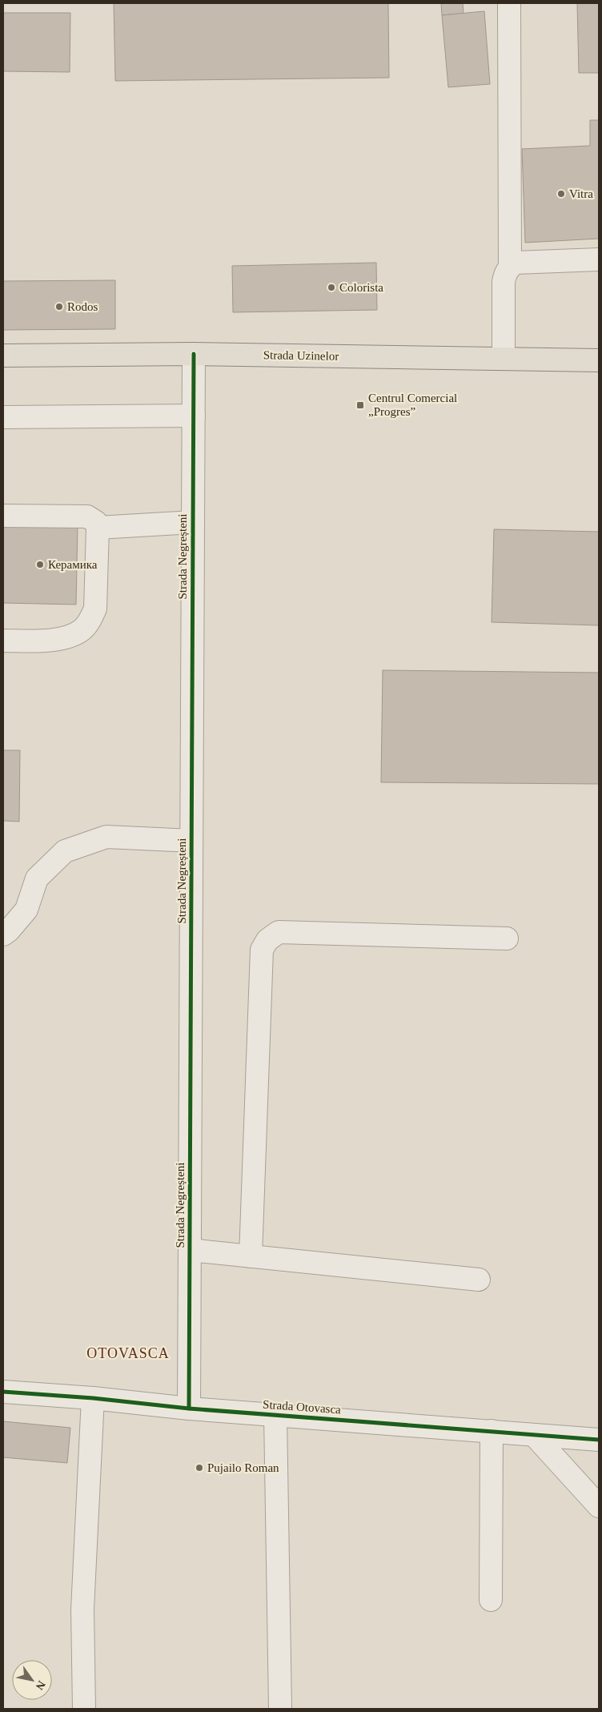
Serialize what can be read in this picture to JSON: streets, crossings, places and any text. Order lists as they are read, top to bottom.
{
  "streets": {
    "main road": ["Strada Uzinelor"],
    "street": ["Strada Negreșteni", "Strada Otovasca"]
  },
  "crossings": [
    ["Strada Uzinelor", "Strada Negreșteni"],
    ["Strada Negreșteni", "Strada Otovasca"]
  ],
  "districts": ["OTOVASCA"],
  "places": {
    "other": [
      "Vitra",
      "Colorista",
      "Rodos",
      "Керамика",
      "Pujailo Roman"
    ],
    "transit": ["Centrul Comercial „Progres”"]
  },
  "north": "bottom right"
}
